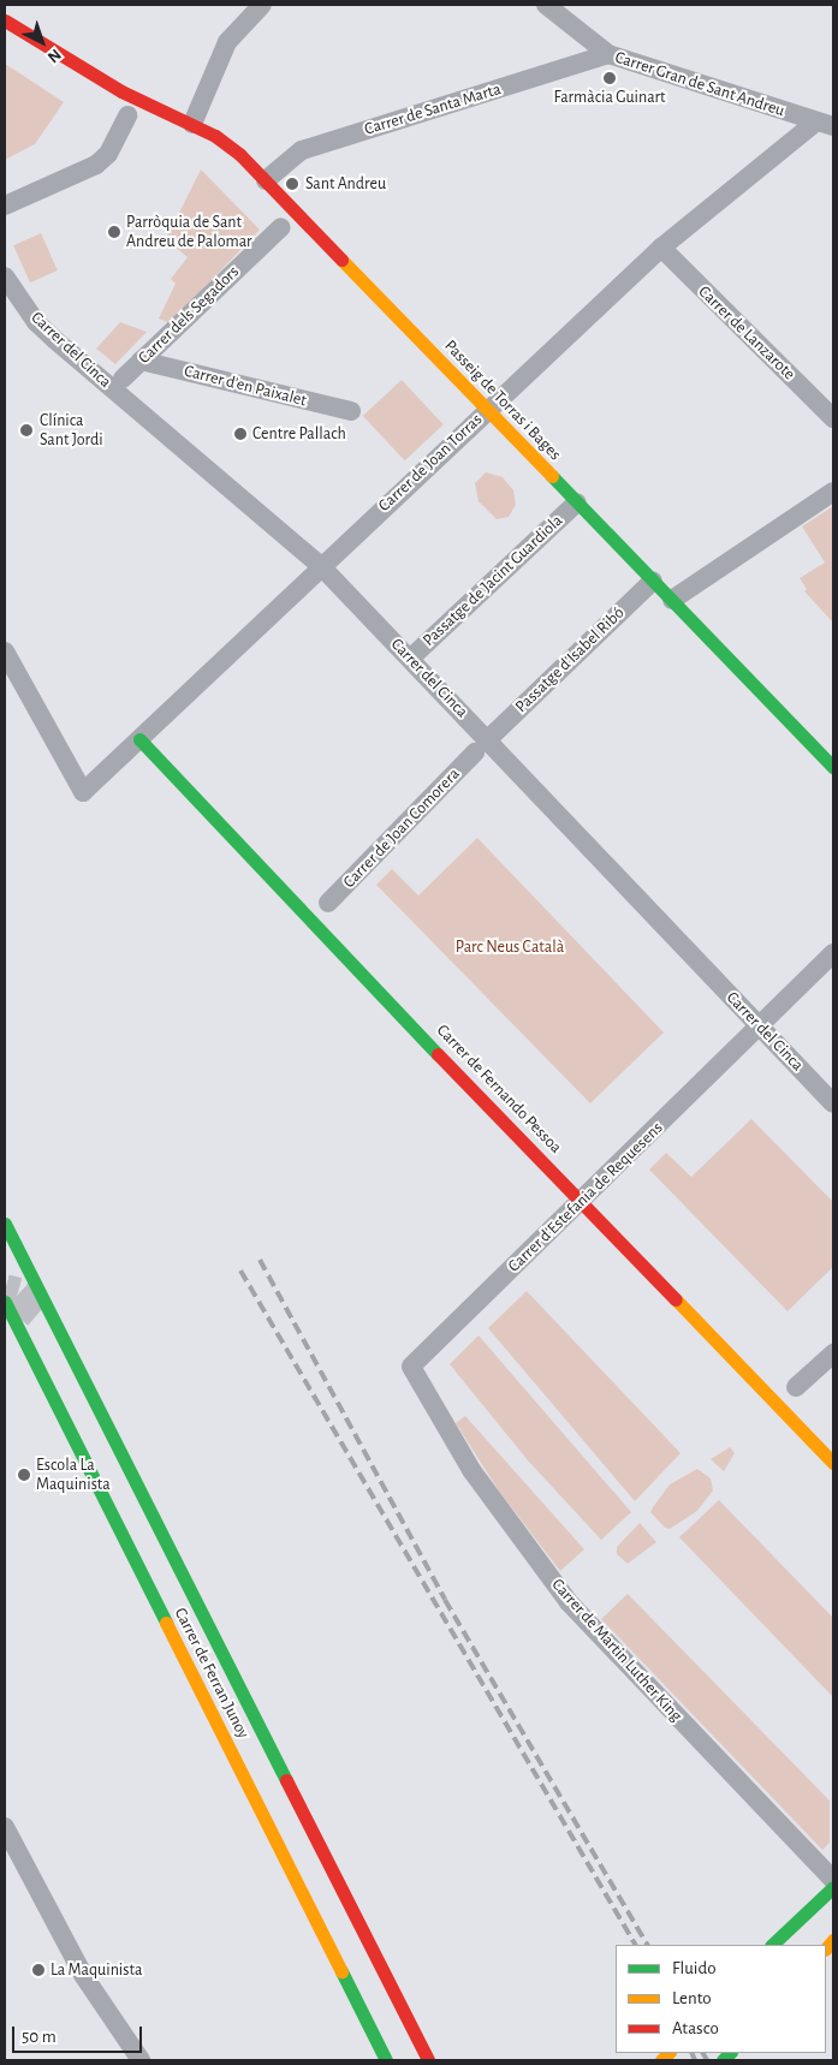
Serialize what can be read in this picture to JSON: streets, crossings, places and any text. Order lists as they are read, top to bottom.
{
  "streets": {
    "main road": ["Passeig de Torras i Bages", "Carrer de Fernando Pessoa", "Carrer de Ferran Junoy"],
    "street": [
      "Carrer Gran de Sant Andreu",
      "Carrer de Santa Marta",
      "Carrer dels Segadors",
      "Carrer de Lanzarote",
      "Carrer del Cinca",
      "Carrer d'en Paixalet",
      "Carrer de Joan Torras",
      "Passatge de Jacint Guardiola",
      "Passatge d'Isabel Ribó",
      "Carrer de Joan Comorera",
      "Carrer d'Estefania de Requesens",
      "Carrer de Martin Luther King"
    ]
  },
  "crossings": [
    ["Carrer Gran de Sant Andreu", "Carrer de Santa Marta"],
    ["Carrer Gran de Sant Andreu", "Carrer de Joan Torras"],
    ["Carrer de Santa Marta", "Passeig de Torras i Bages"],
    ["Carrer dels Segadors", "Carrer d'en Paixalet"],
    ["Carrer de Lanzarote", "Carrer de Joan Torras"],
    ["Carrer del Cinca", "Carrer de Joan Torras"],
    ["Carrer del Cinca", "Passatge de Jacint Guardiola"],
    ["Carrer del Cinca", "Passatge d'Isabel Ribó"],
    ["Carrer del Cinca", "Carrer de Joan Comorera"],
    ["Carrer del Cinca", "Carrer d'Estefania de Requesens"],
    ["Passeig de Torras i Bages", "Carrer de Joan Torras"],
    ["Passeig de Torras i Bages", "Passatge de Jacint Guardiola"],
    ["Passeig de Torras i Bages", "Passatge d'Isabel Ribó"],
    ["Carrer de Joan Torras", "Carrer de Fernando Pessoa"],
    ["Passatge d'Isabel Ribó", "Carrer de Joan Comorera"],
    ["Carrer de Fernando Pessoa", "Carrer d'Estefania de Requesens"],
    ["Carrer d'Estefania de Requesens", "Carrer de Martin Luther King"]
  ],
  "parks": ["Parc Neus Català"],
  "places": [
    "Farmàcia Guinart",
    "Sant Andreu",
    "Parròquia de Sant Andreu de Palomar",
    "Clínica Sant Jordi",
    "Centre Pallach",
    "Escola La Maquinista",
    "La Maquinista"
  ],
  "legend": ["Fluido", "Lento", "Atasco"],
  "scale_bar": "50 m",
  "north": "bottom right"
}
